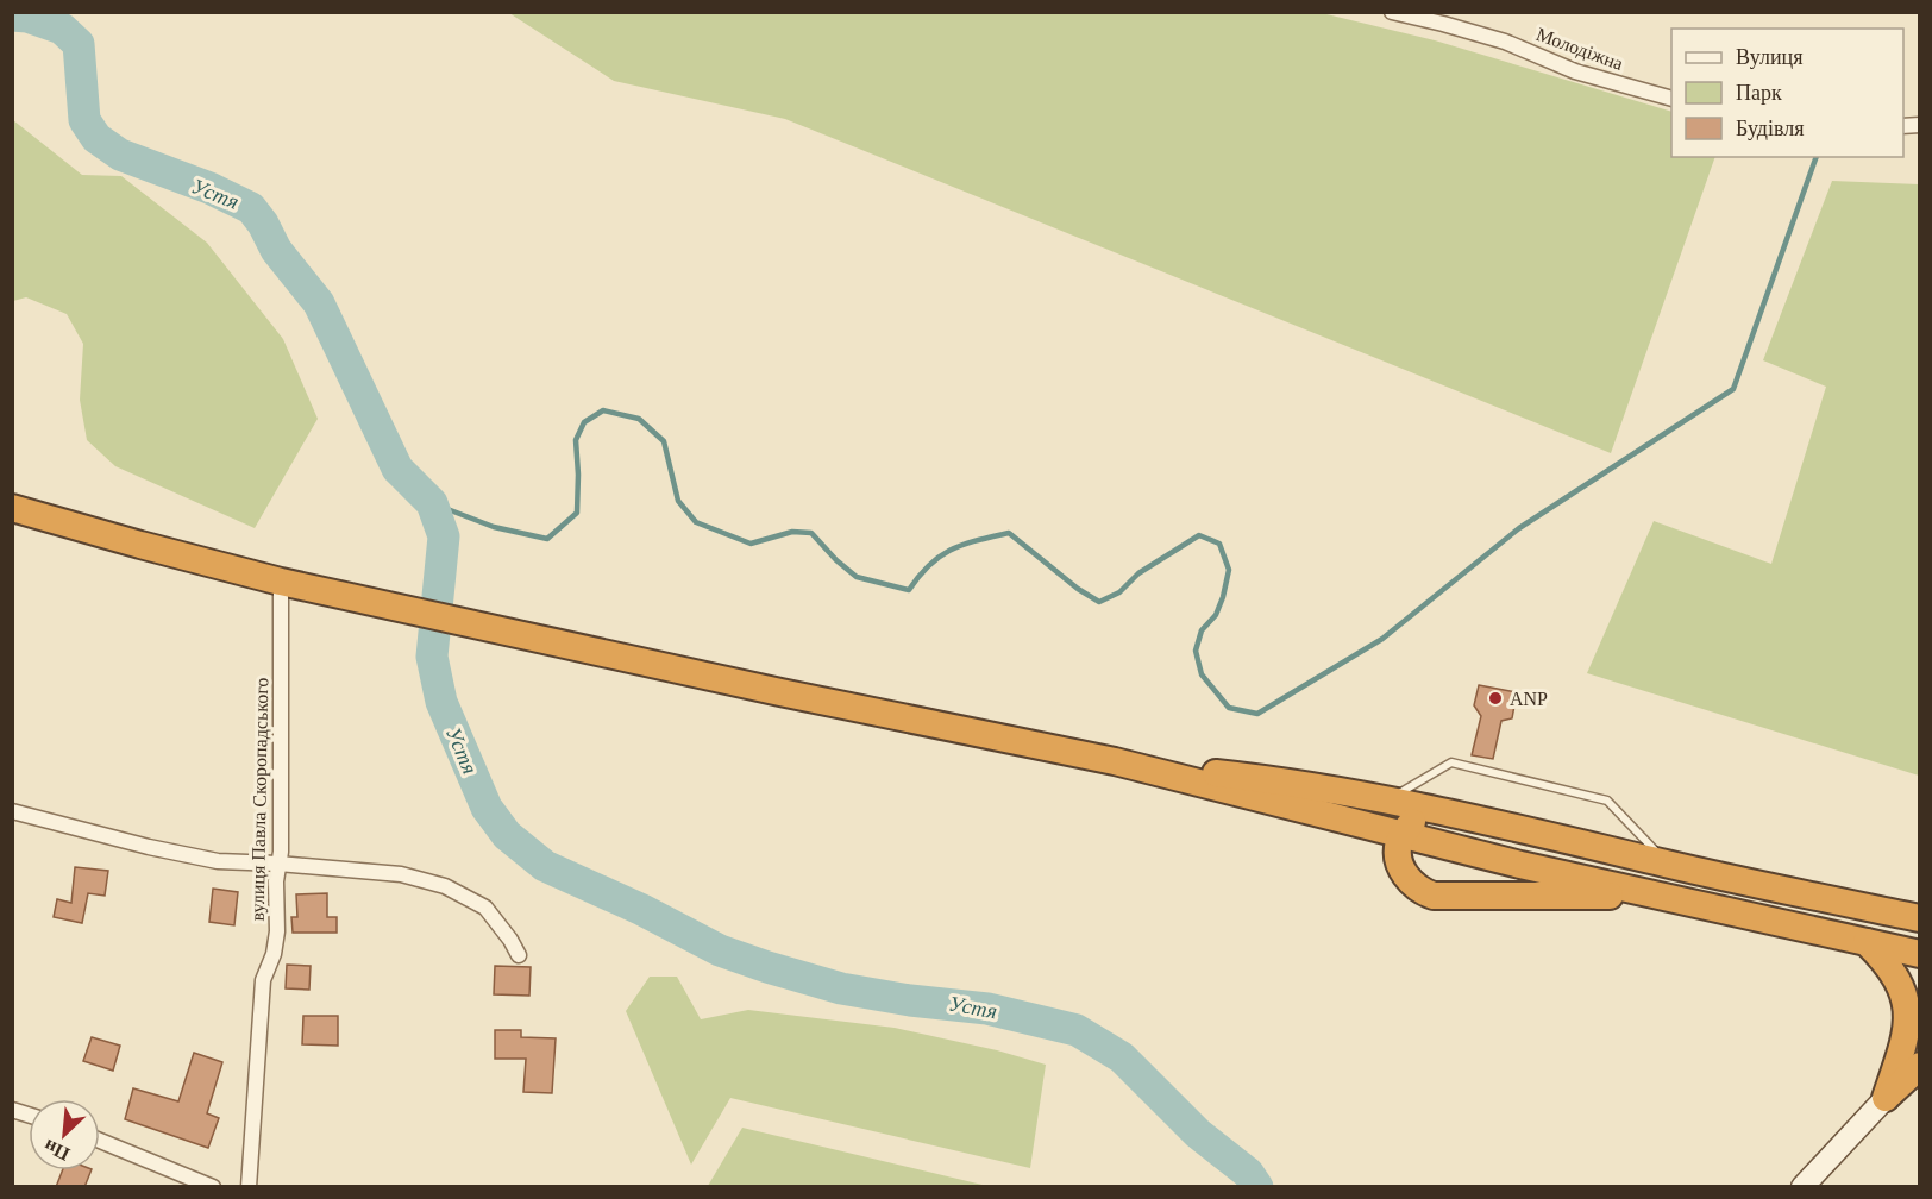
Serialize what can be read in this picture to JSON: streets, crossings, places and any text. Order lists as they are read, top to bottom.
{
  "streets": {
    "street": ["Молодіжна", "вулиця Павла Скоропадського"]
  },
  "water": ["Устя"],
  "places": ["ANP"],
  "legend": ["Вулиця", "Парк", "Будівля"],
  "north": "bottom left"
}
